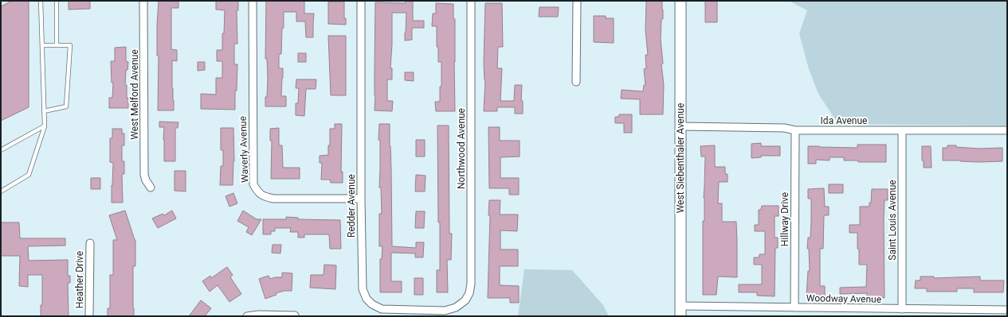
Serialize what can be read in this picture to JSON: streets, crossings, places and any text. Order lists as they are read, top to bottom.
{
  "streets": {
    "main road": ["West Siebenthaler Avenue"],
    "street": [
      "West Melford Avenue",
      "Ida Avenue",
      "Northwood Avenue",
      "Waverly Avenue",
      "Redder Avenue",
      "Hillway Drive",
      "Saint Louis Avenue",
      "Heather Drive",
      "Woodway Avenue"
    ]
  },
  "crossings": [
    ["Ida Avenue", "West Siebenthaler Avenue"],
    ["Ida Avenue", "Hillway Drive"],
    ["Ida Avenue", "Saint Louis Avenue"],
    ["Northwood Avenue", "Redder Avenue"],
    ["Waverly Avenue", "Redder Avenue"],
    ["West Siebenthaler Avenue", "Woodway Avenue"],
    ["Hillway Drive", "Woodway Avenue"],
    ["Saint Louis Avenue", "Woodway Avenue"]
  ]
}
